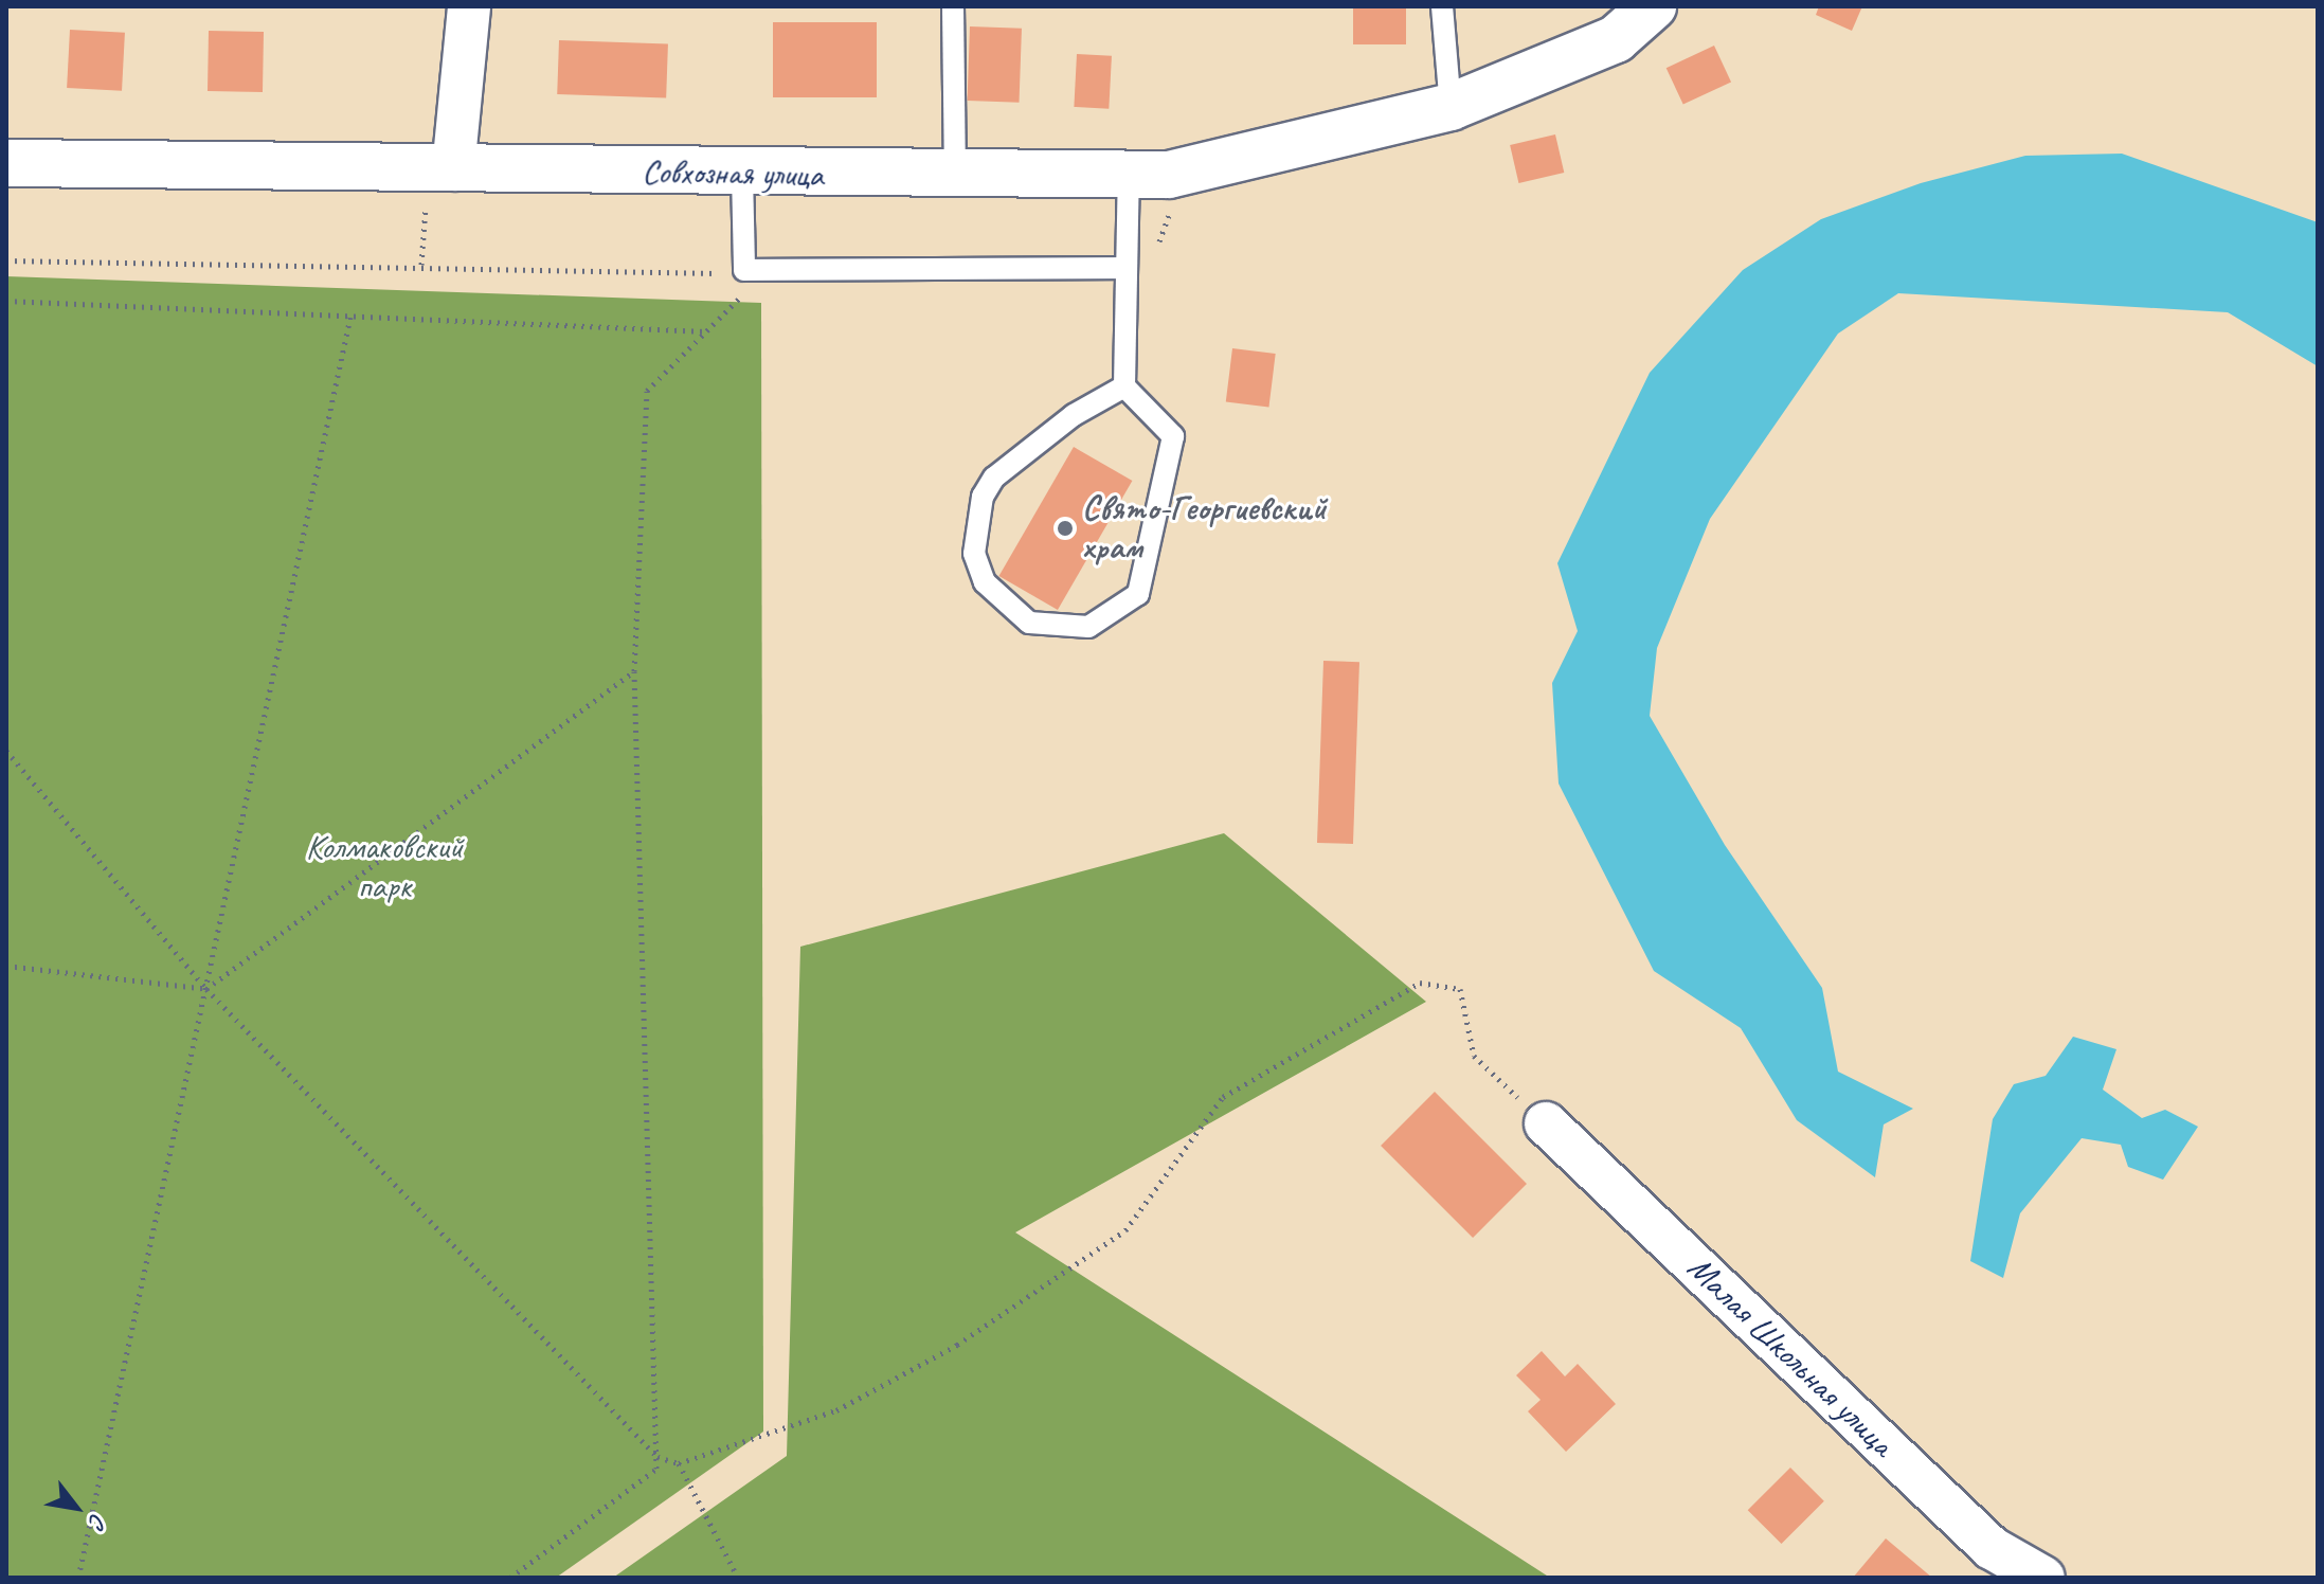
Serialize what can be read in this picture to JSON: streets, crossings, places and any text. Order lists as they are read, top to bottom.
{
  "streets": {
    "street": ["Совхозная улица", "Малая Школьная улица"]
  },
  "parks": ["Колмаковский парк"],
  "places": ["Свято-Георгиевский храм"],
  "north": "bottom right"
}
